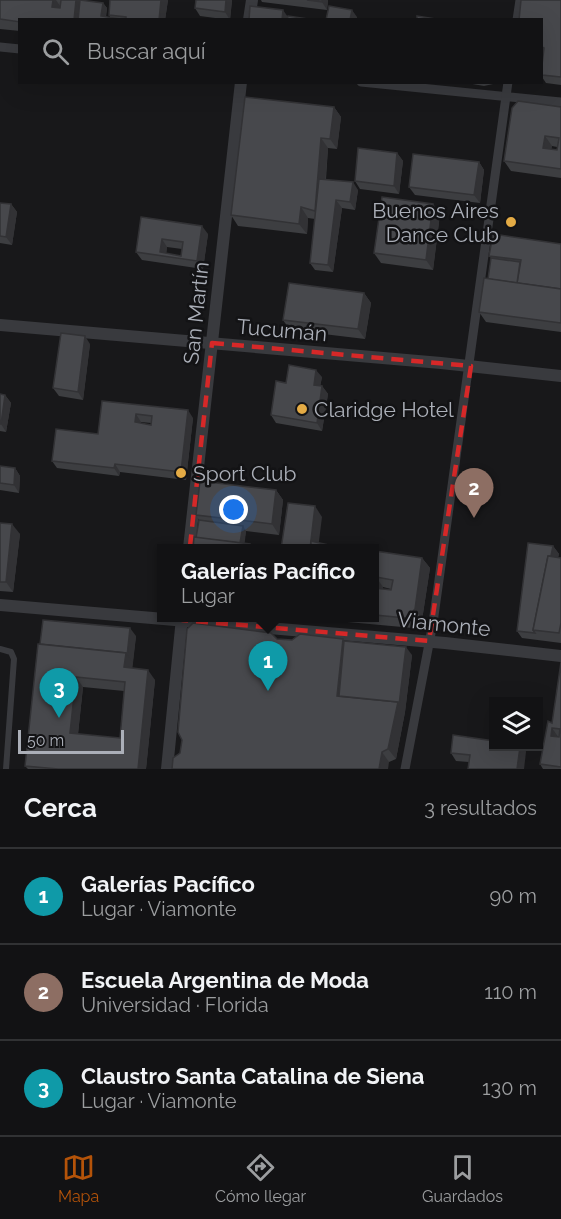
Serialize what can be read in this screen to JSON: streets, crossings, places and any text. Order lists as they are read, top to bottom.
{
  "streets": {
    "street": ["San Martín", "Tucumán", "Viamonte"]
  },
  "crossings": [
    ["San Martín", "Tucumán"]
  ],
  "places": ["Buenos Aires Dance Club", "Claridge Hotel", "Sport Club"],
  "scale_bar": "50 m",
  "page": {
    "search": "Buscar aquí",
    "pins": ["2", "1", "3"],
    "popup": ["Galerías Pacífico", "Lugar"],
    "scale": "50 m",
    "heading": ["Cerca", "3 resultados"],
    "list": [
      {
        "mark": "1",
        "name": "Galerías Pacífico",
        "note": "Lugar · Viamonte",
        "value": "90 m"
      },
      {
        "mark": "2",
        "name": "Escuela Argentina de Moda",
        "note": "Universidad · Florida",
        "value": "110 m"
      },
      {
        "mark": "3",
        "name": "Claustro Santa Catalina de Siena",
        "note": "Lugar · Viamonte",
        "value": "130 m"
      }
    ],
    "nav": ["Mapa", "Cómo llegar", "Guardados"]
  }
}
